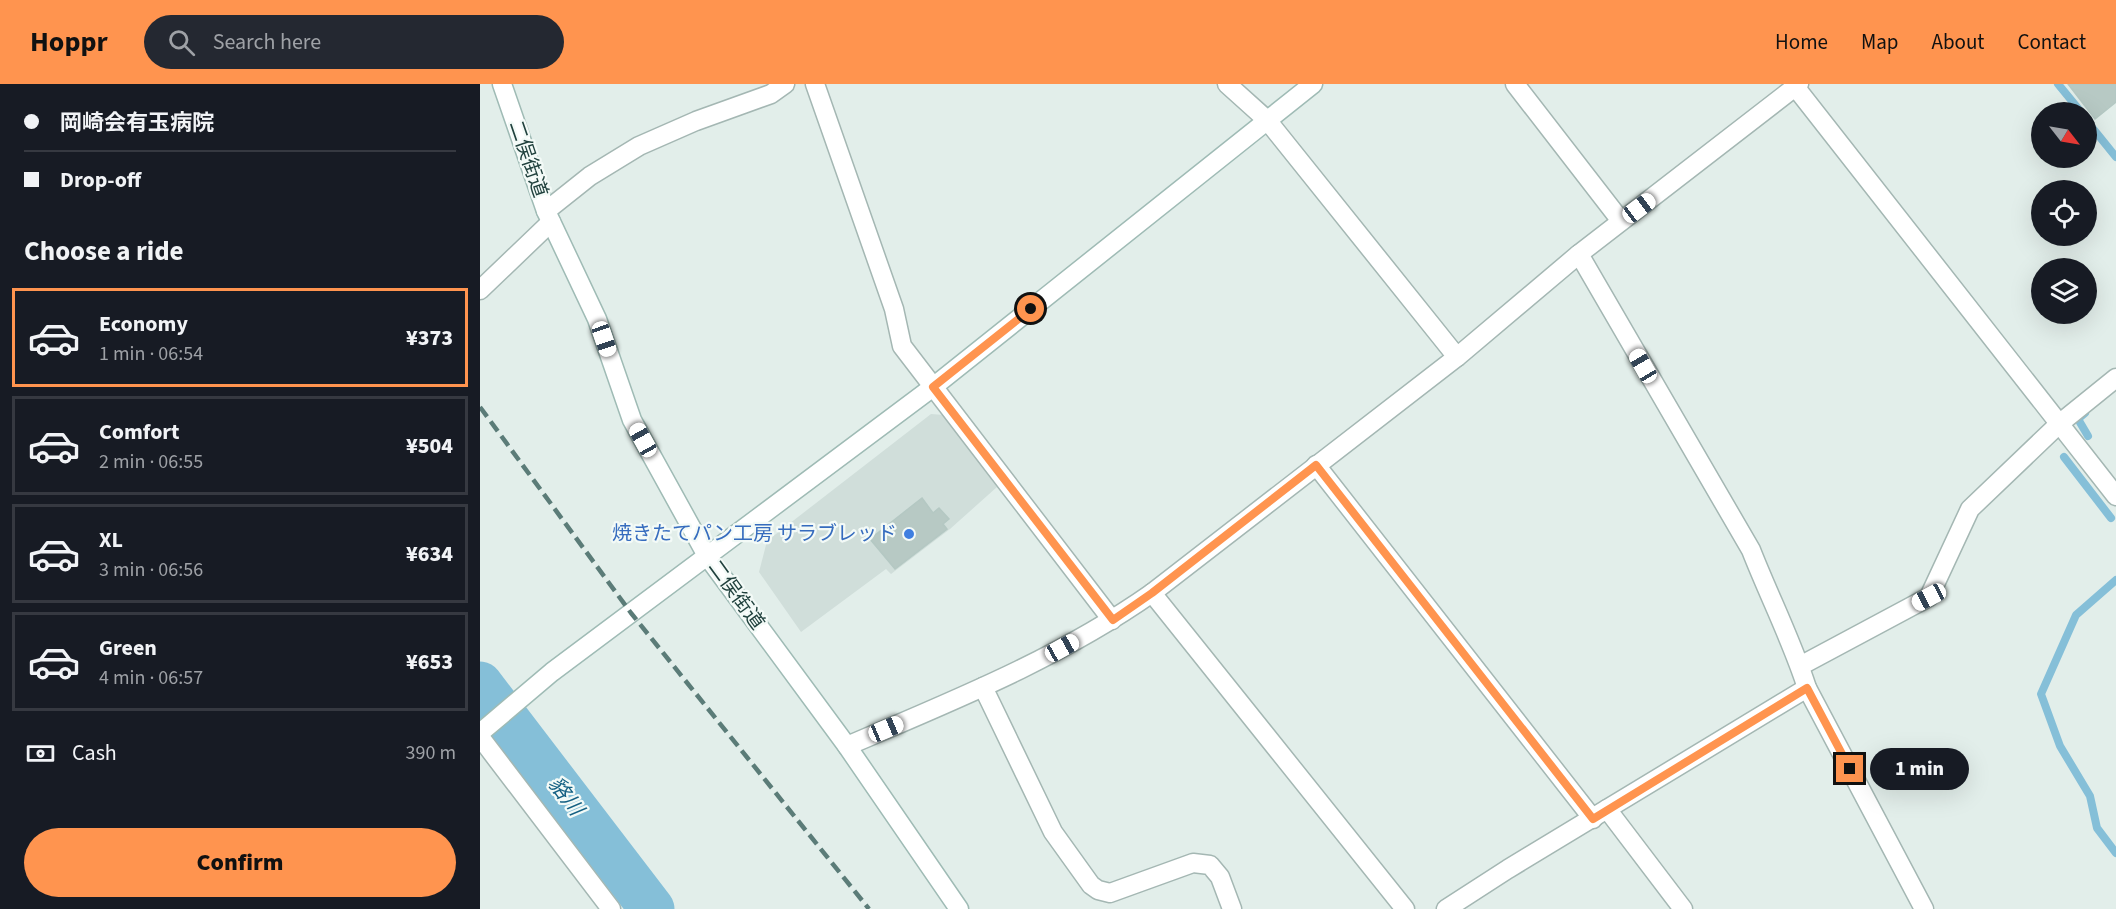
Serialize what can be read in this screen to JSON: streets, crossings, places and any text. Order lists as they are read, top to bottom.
{
  "streets": {
    "street": ["二俣街道"]
  },
  "water": ["貉川"],
  "places": ["焼きたてパン工房 サラブレッド"],
  "north": "bottom right",
  "page": {
    "header": "Hoppr",
    "search": "Search here",
    "nav": [
      "Home",
      "Map",
      "About",
      "Contact"
    ],
    "banner": ["岡崎会有玉病院", "Drop-off"],
    "heading": "Choose a ride",
    "list": [
      {
        "name": "Economy",
        "note": "1 min · 06:54",
        "value": "¥373"
      },
      {
        "name": "Comfort",
        "note": "2 min · 06:55",
        "value": "¥504"
      },
      {
        "name": "XL",
        "note": "3 min · 06:56",
        "value": "¥634"
      },
      {
        "name": "Green",
        "note": "4 min · 06:57",
        "value": "¥653"
      }
    ],
    "pay": ["Cash", "390 m"],
    "bubble": "1 min",
    "buttons": "Confirm"
  }
}
